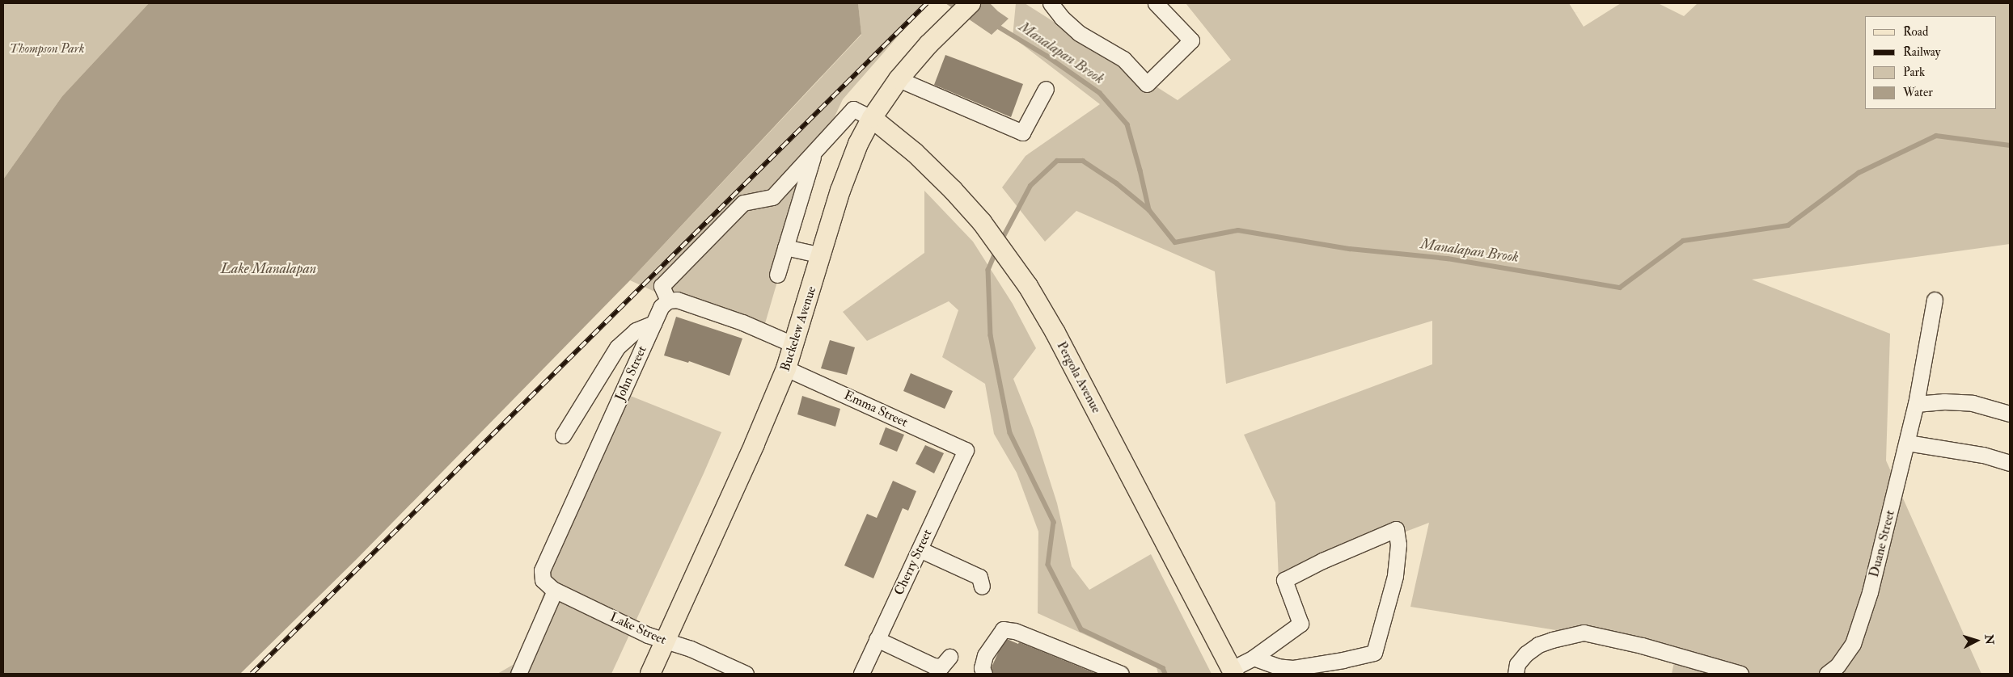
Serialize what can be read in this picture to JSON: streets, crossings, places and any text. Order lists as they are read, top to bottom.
{
  "streets": {
    "main road": ["Buckelew Avenue", "Pergola Avenue"],
    "street": [
      "John Street",
      "Emma Street",
      "Duane Street",
      "Cherry Street",
      "Lake Street"
    ]
  },
  "crossings": [
    ["Buckelew Avenue", "Pergola Avenue"],
    ["Buckelew Avenue", "Emma Street"],
    ["Buckelew Avenue", "Lake Street"],
    ["John Street", "Lake Street"],
    ["Emma Street", "Cherry Street"]
  ],
  "water": ["Manalapan Brook", "Lake Manalapan"],
  "parks": ["Thompson Park"],
  "legend": [
    "Road",
    "Railway",
    "Park",
    "Water"
  ],
  "north": "right"
}
